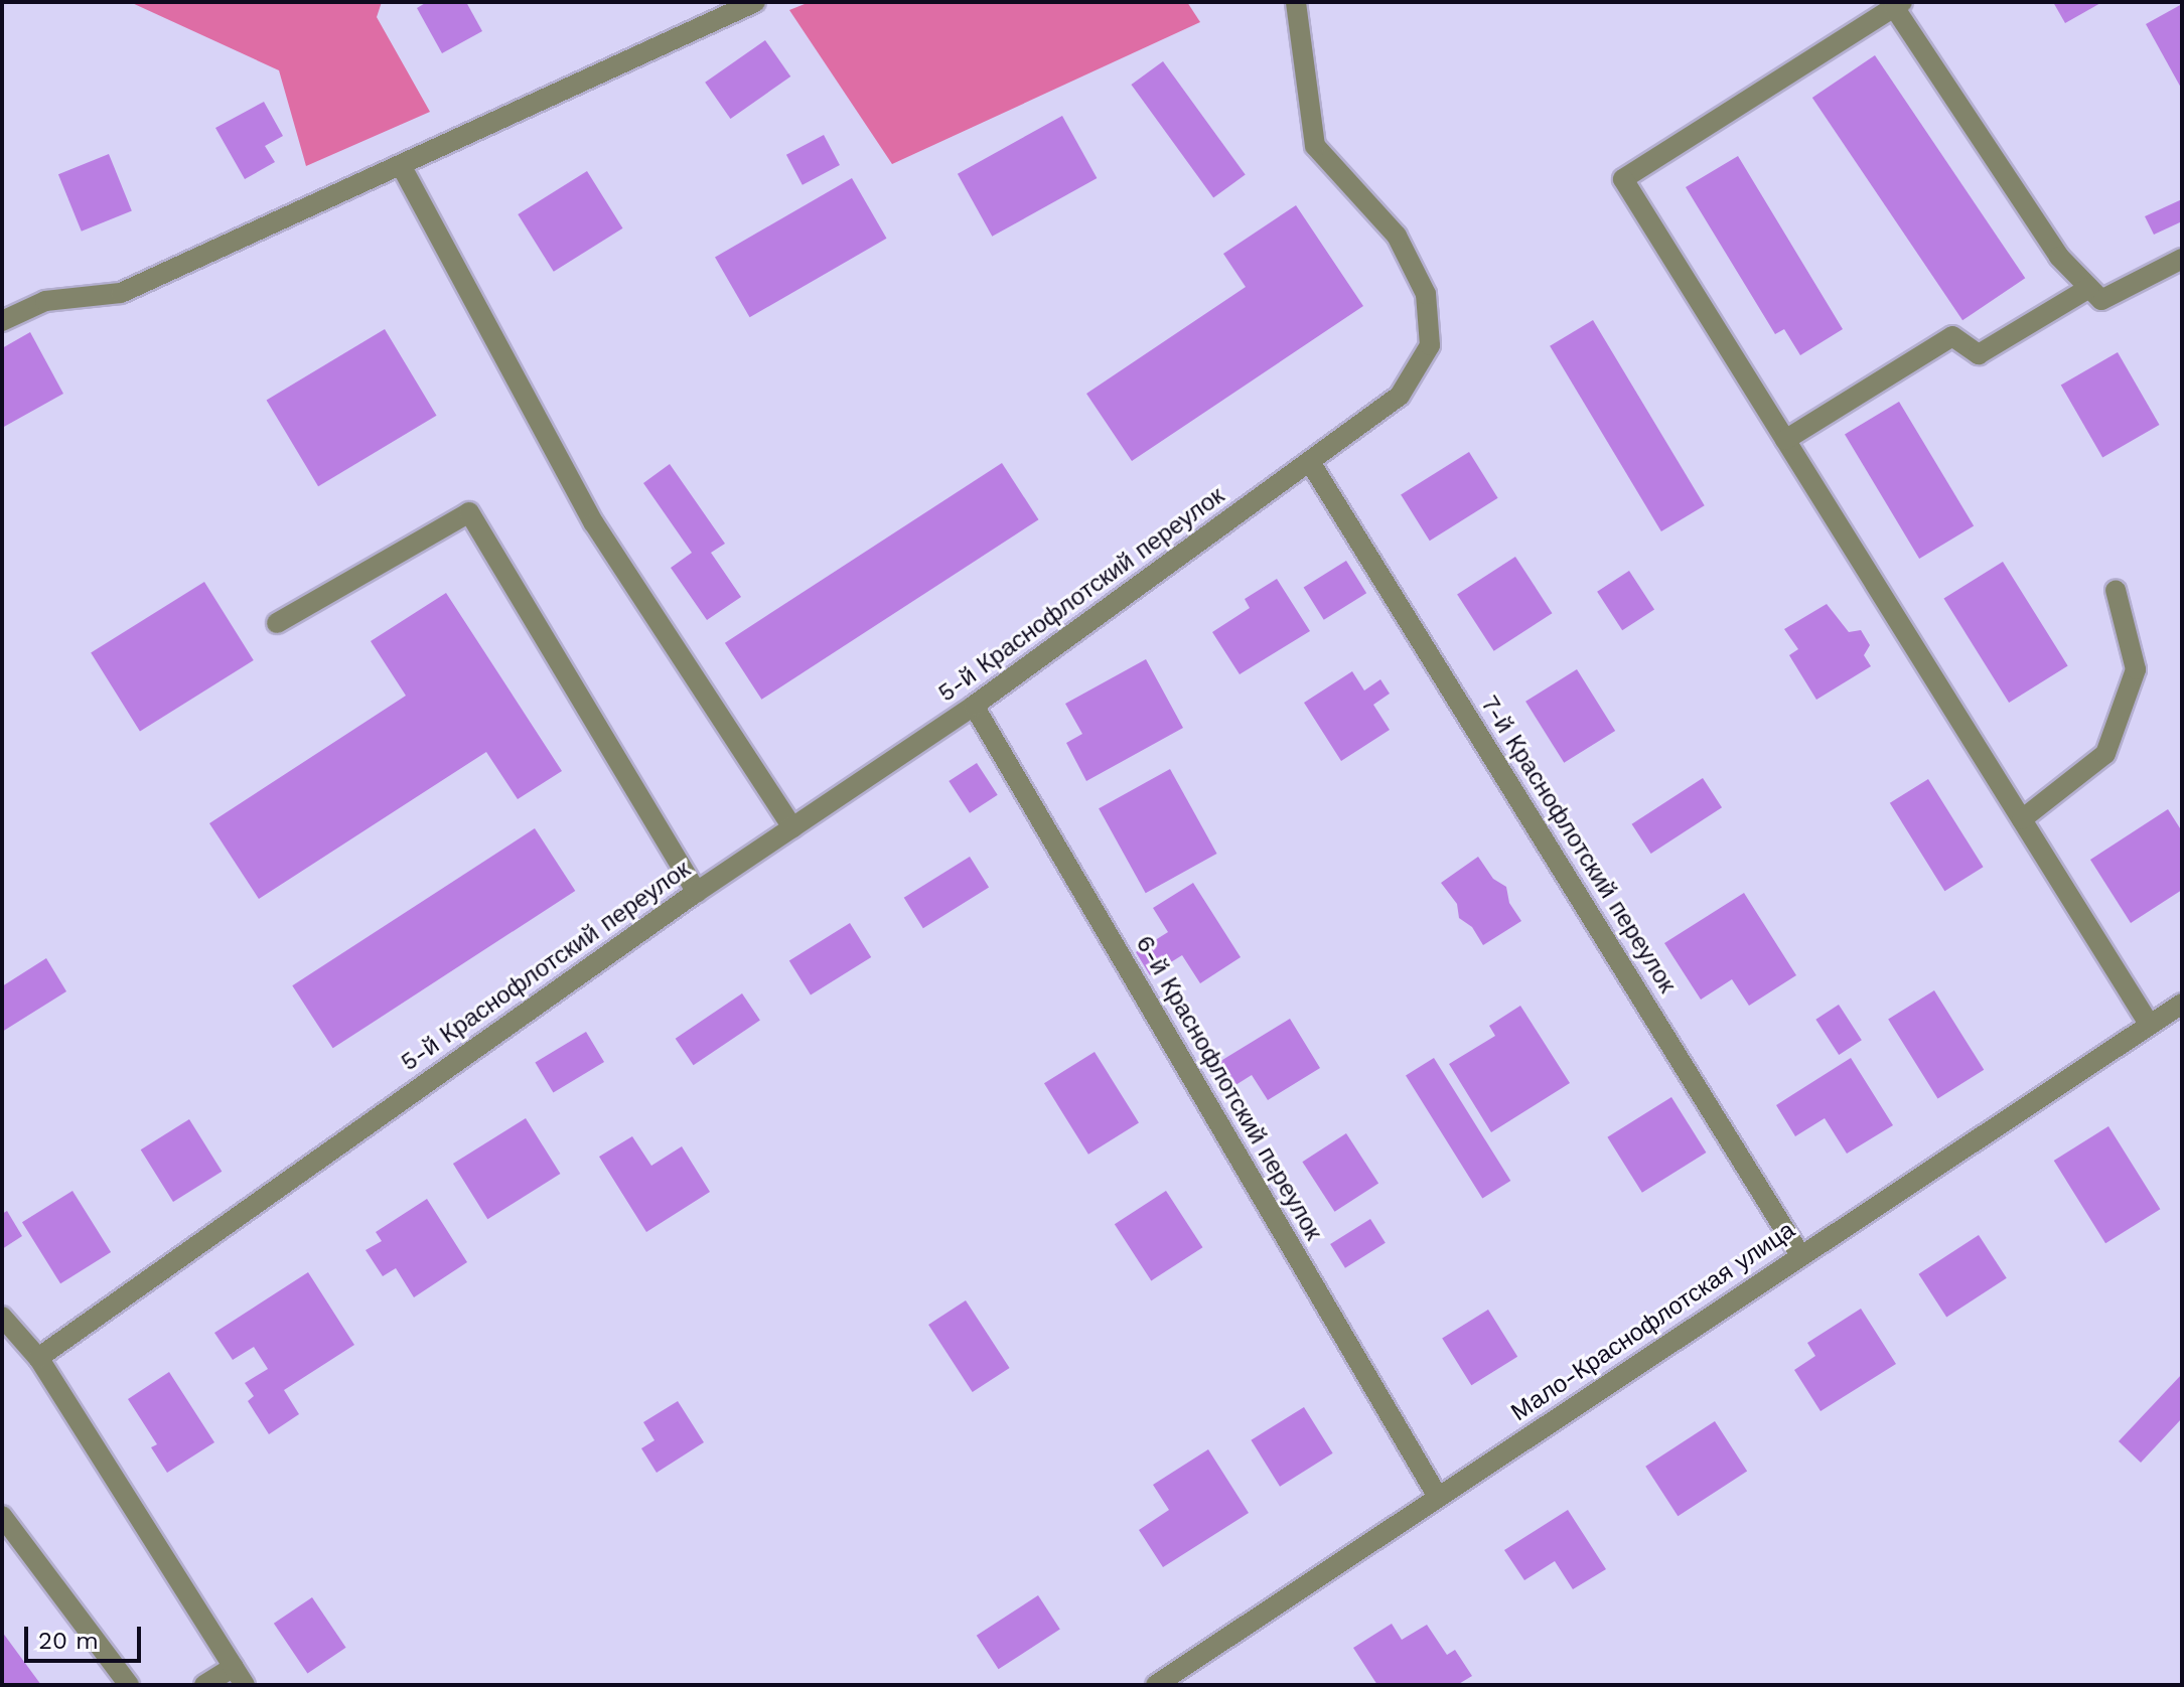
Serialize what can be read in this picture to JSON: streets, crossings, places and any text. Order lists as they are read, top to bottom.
{
  "streets": {
    "street": [
      "5-й Краснофлотский переулок",
      "7-й Краснофлотский переулок",
      "6-й Краснофлотский переулок",
      "Мало-Краснофлотская улица"
    ]
  },
  "crossings": [
    ["5-й Краснофлотский переулок", "7-й Краснофлотский переулок"],
    ["5-й Краснофлотский переулок", "6-й Краснофлотский переулок"],
    ["7-й Краснофлотский переулок", "Мало-Краснофлотская улица"],
    ["6-й Краснофлотский переулок", "Мало-Краснофлотская улица"]
  ],
  "scale_bar": "20 m"
}
